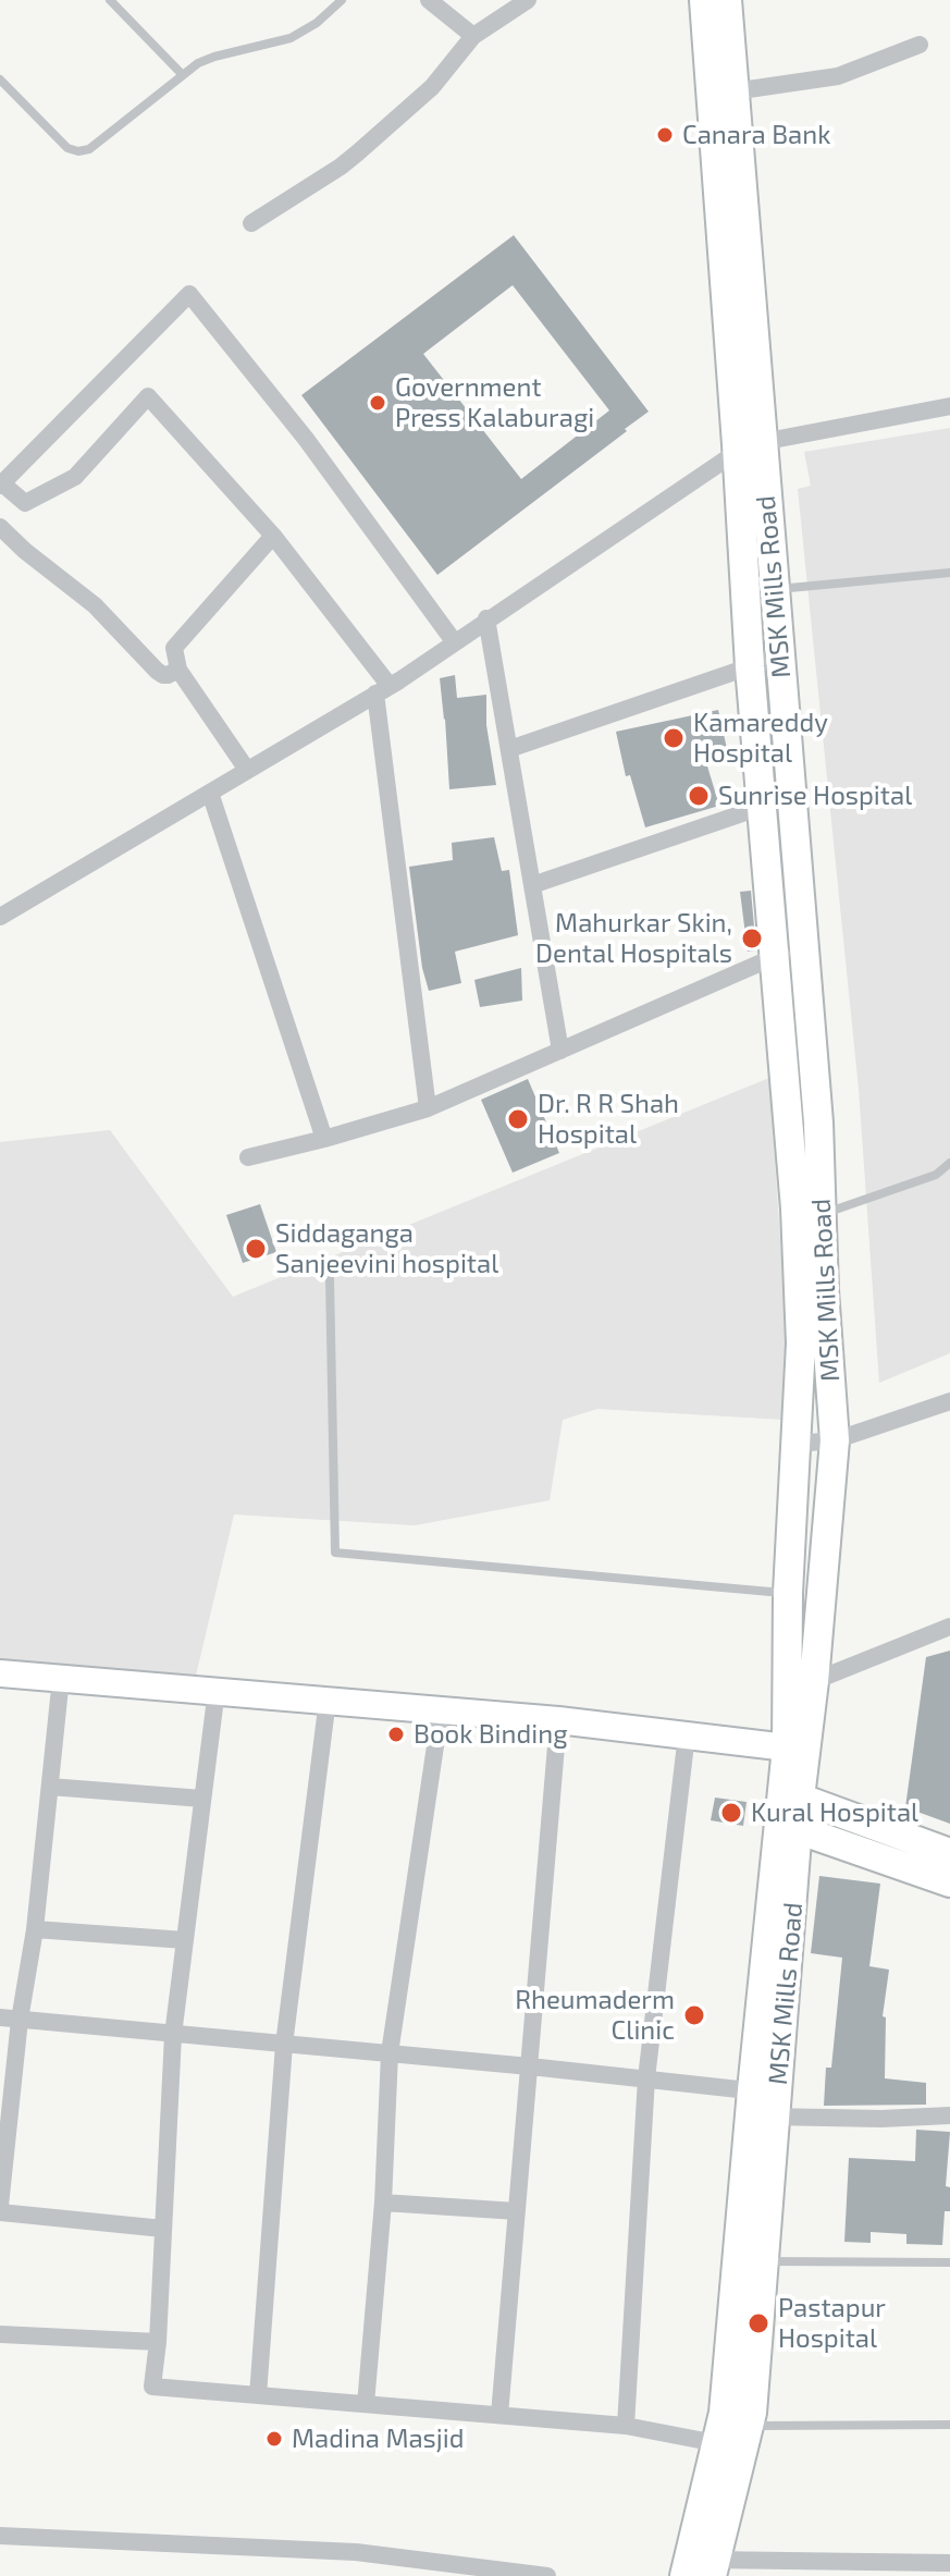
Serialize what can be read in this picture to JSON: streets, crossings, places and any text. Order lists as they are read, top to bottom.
{
  "streets": {
    "main road": ["MSK Mills Road"]
  },
  "places": [
    "Canara Bank",
    "Government Press Kalaburagi",
    "Kamareddy Hospital",
    "Sunrise Hospital",
    "Mahurkar Skin, Dental Hospitals",
    "Dr. R R Shah Hospital",
    "Siddaganga Sanjeevini hospital",
    "Book Binding",
    "Kural Hospital",
    "Rheumaderm Clinic",
    "Pastapur Hospital",
    "Madina Masjid"
  ]
}
